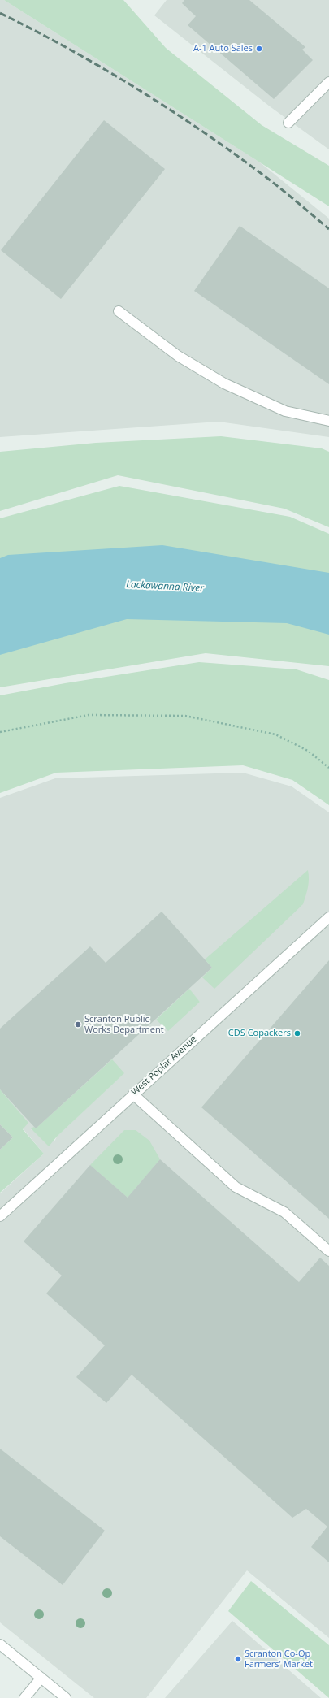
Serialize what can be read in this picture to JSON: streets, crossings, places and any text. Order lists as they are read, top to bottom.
{
  "streets": {
    "street": ["West Poplar Avenue"]
  },
  "water": ["Lackawanna River"],
  "places": [
    "A-1 Auto Sales",
    "Scranton Public Works Department",
    "CDS Copackers",
    "Scranton Co-Op Farmers' Market"
  ]
}
